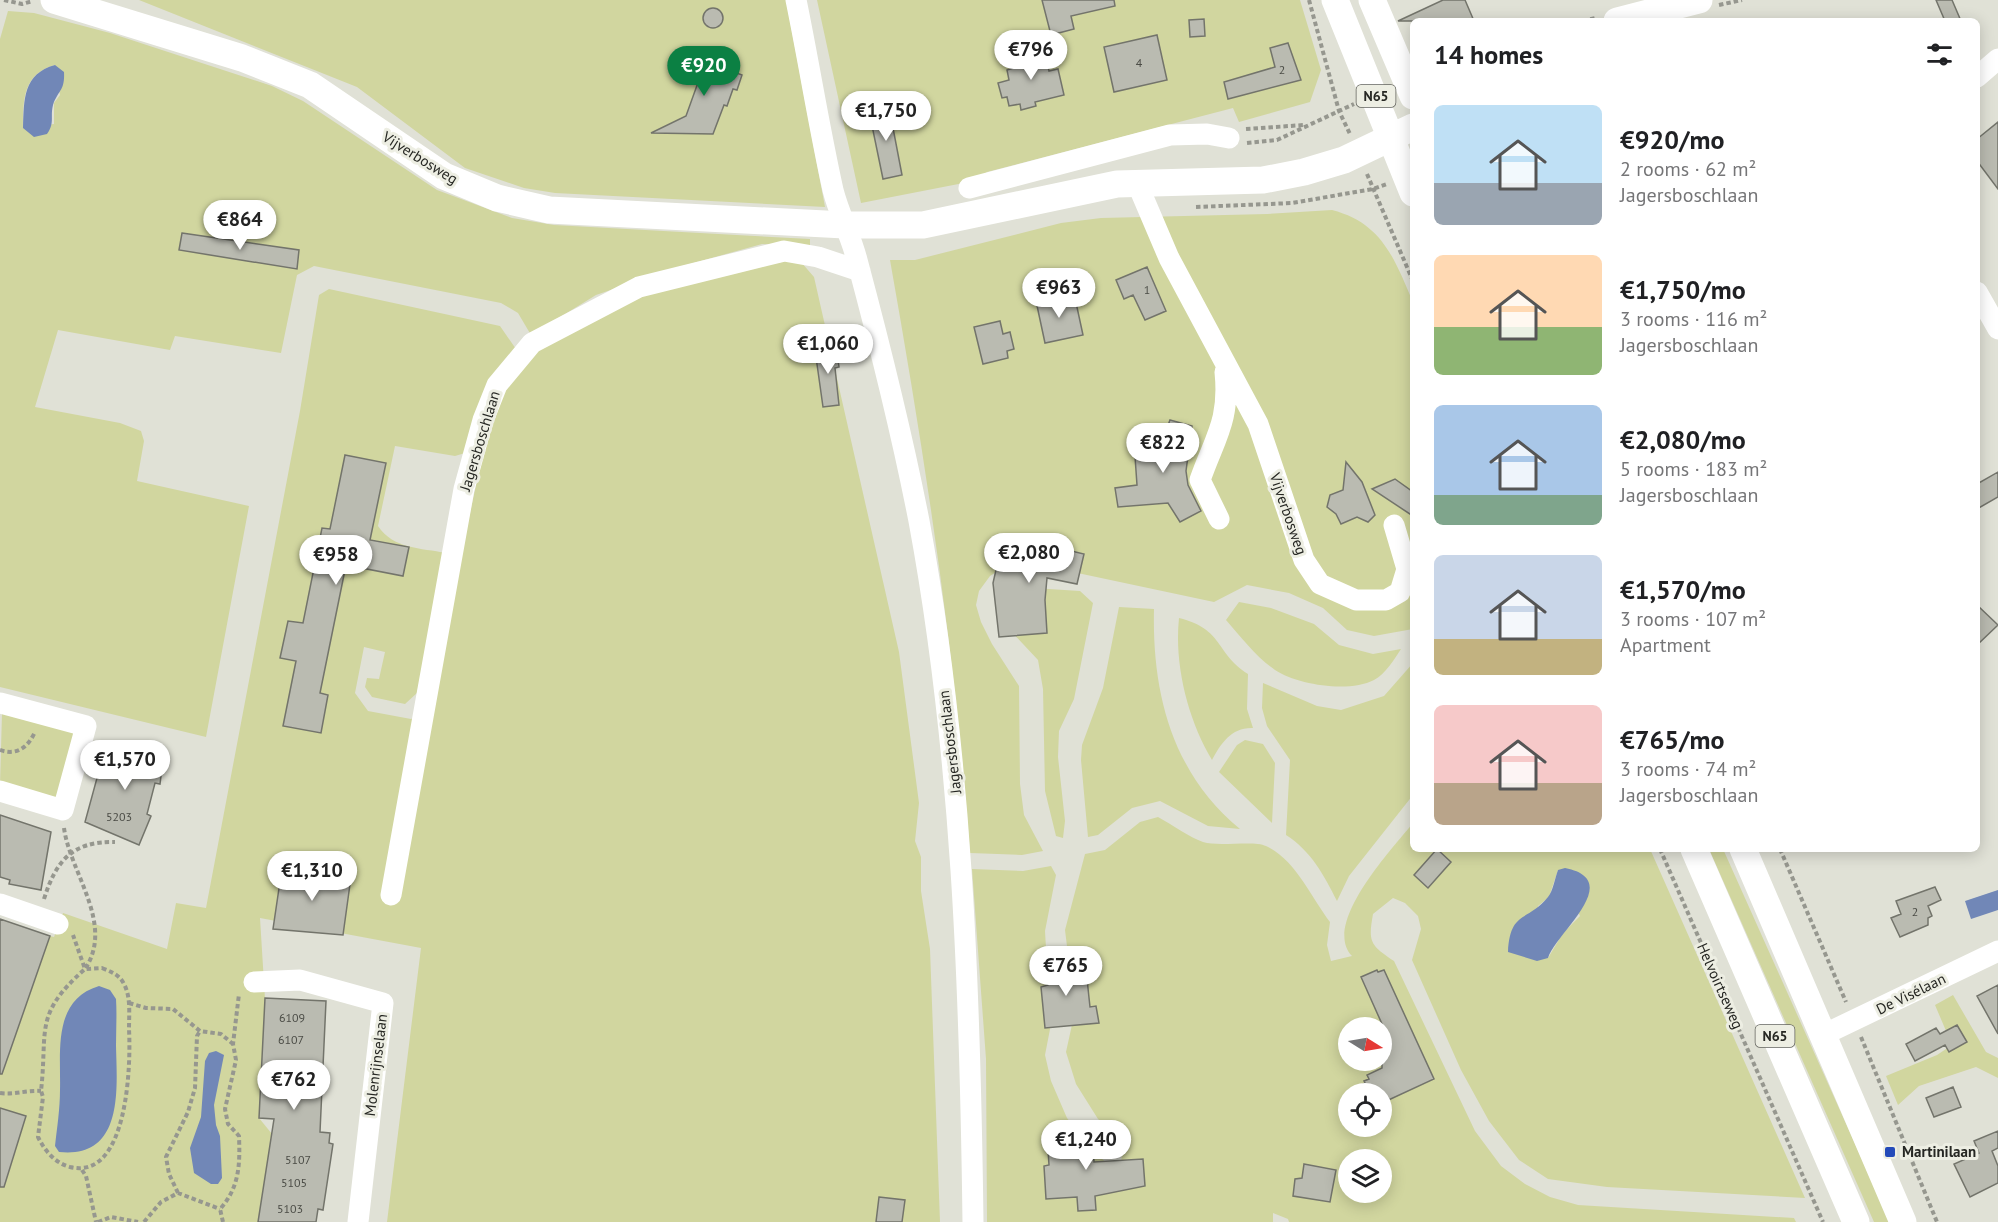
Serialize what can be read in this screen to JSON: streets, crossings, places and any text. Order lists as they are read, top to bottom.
{
  "streets": {
    "main road": ["N65", "Vijverbosweg", "Helvoirtseweg"],
    "street": ["Jagersboschlaan", "De Visélaan", "Molenrijnselaan"]
  },
  "crossings": [
    ["N65", "Vijverbosweg"],
    ["Vijverbosweg", "Jagersboschlaan"]
  ],
  "places": {
    "transit": ["Martinilaan"]
  },
  "house_numbers": [
    "4",
    "2",
    "1",
    "5203",
    "2",
    "6109",
    "6107",
    "5107",
    "5105",
    "5103"
  ],
  "north": "right",
  "page": {
    "heading": "14 homes",
    "price": [
      "€796",
      "€920",
      "€1,750",
      "€864",
      "€963",
      "€1,060",
      "€822",
      "€2,080",
      "€958",
      "€1,570",
      "€1,310",
      "€765",
      "€762",
      "€1,240"
    ],
    "list": [
      {
        "name": "€920/mo",
        "note": "2 rooms · 62 m² · Jagersboschlaan"
      },
      {
        "name": "€1,750/mo",
        "note": "3 rooms · 116 m² · Jagersboschlaan"
      },
      {
        "name": "€2,080/mo",
        "note": "5 rooms · 183 m² · Jagersboschlaan"
      },
      {
        "name": "€1,570/mo",
        "note": "3 rooms · 107 m² · Apartment"
      },
      {
        "name": "€765/mo",
        "note": "3 rooms · 74 m² · Jagersboschlaan"
      }
    ]
  }
}
